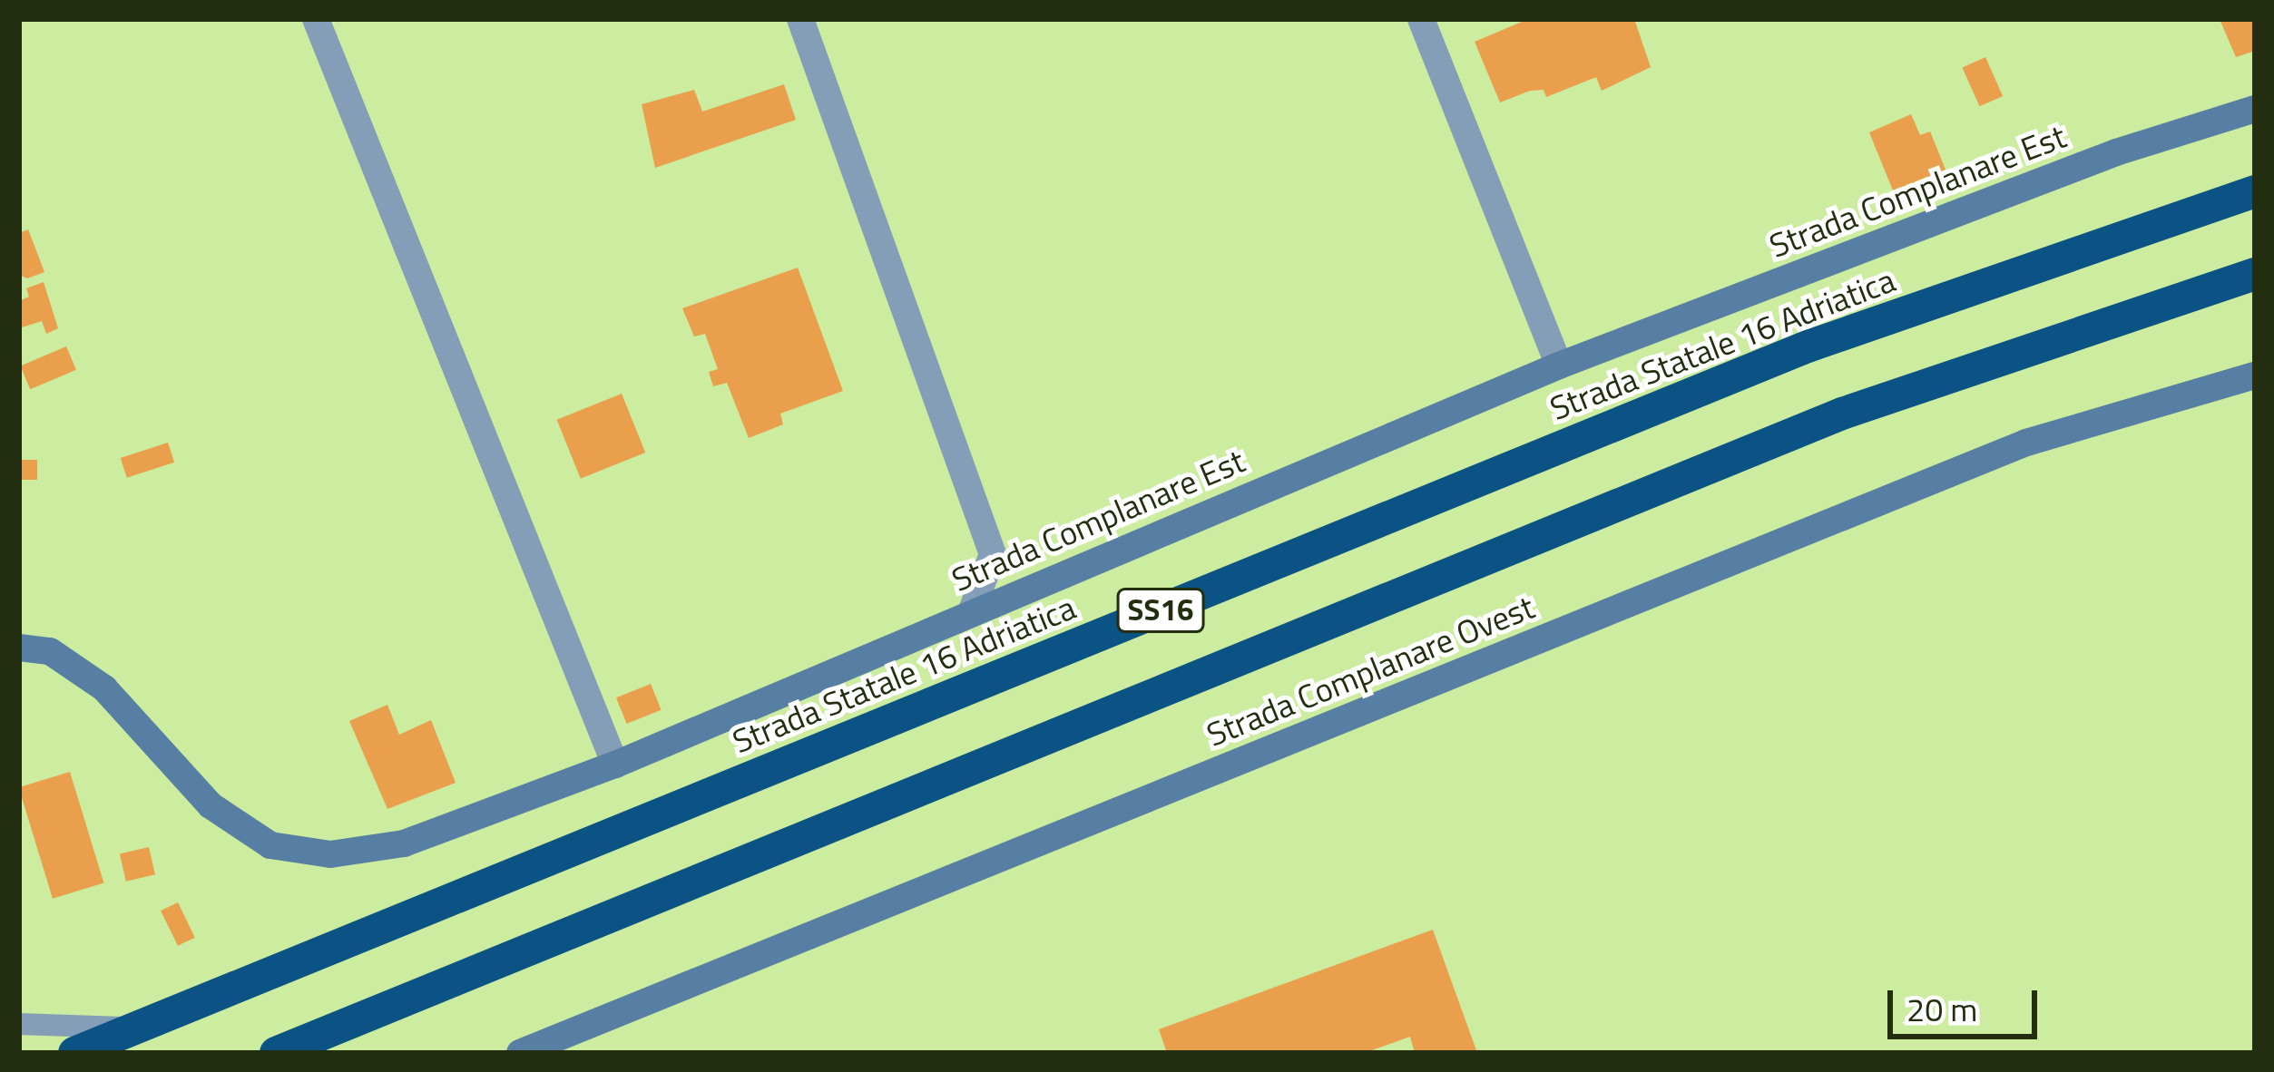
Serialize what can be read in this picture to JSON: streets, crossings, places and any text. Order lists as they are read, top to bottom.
{
  "streets": {
    "highway": ["Strada Statale 16 Adriatica", "SS16"],
    "street": ["Strada Complanare Est", "Strada Complanare Ovest"]
  },
  "scale_bar": "20 m"
}
